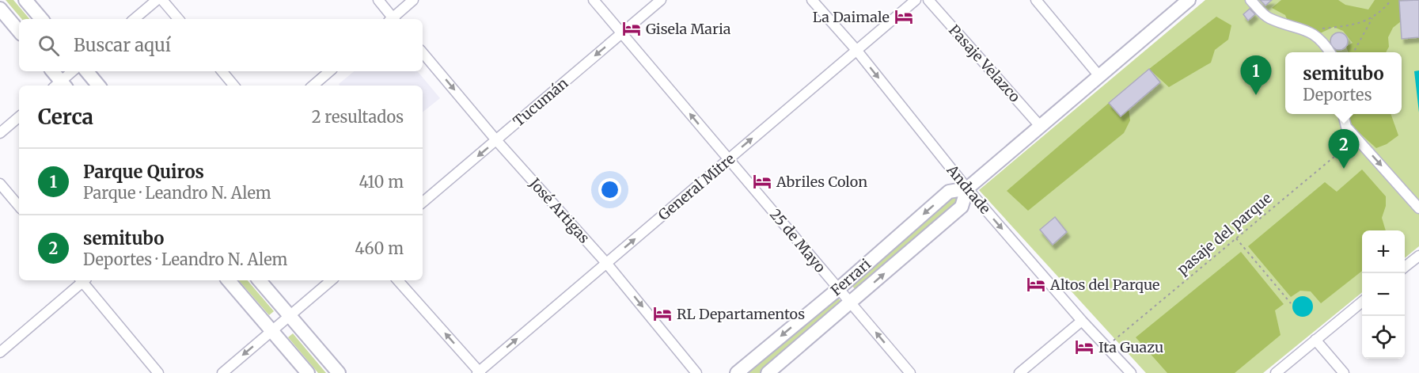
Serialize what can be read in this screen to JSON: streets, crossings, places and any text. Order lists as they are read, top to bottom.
{
  "streets": {
    "main road": ["Ferrari"],
    "street": [
      "Pasaje Velazco",
      "Tucumán",
      "General Mitre",
      "Andrade",
      "José Artigas",
      "25 de Mayo"
    ],
    "path": ["pasaje del parque"]
  },
  "crossings": [
    ["Pasaje Velazco", "Ferrari"],
    ["Tucumán", "José Artigas"],
    ["Tucumán", "25 de Mayo"],
    ["General Mitre", "Andrade"],
    ["General Mitre", "José Artigas"],
    ["General Mitre", "25 de Mayo"],
    ["Andrade", "pasaje del parque"],
    ["Andrade", "Ferrari"],
    ["25 de Mayo", "Ferrari"]
  ],
  "one_way": [
    "Tucumán",
    "General Mitre",
    "Andrade",
    "José Artigas",
    "25 de Mayo"
  ],
  "places": {
    "hotel": [
      "La Daimale",
      "Gisela Maria",
      "Abriles Colon",
      "Altos del Parque",
      "RL Departamentos",
      "Ita Guazu"
    ]
  },
  "page": {
    "search": "Buscar aquí",
    "popup": ["semitubo", "Deportes"],
    "pins": ["1", "2"],
    "heading": ["Cerca", "2 resultados"],
    "list": [
      {
        "mark": "1",
        "name": "Parque Quiros",
        "note": "Parque · Leandro N. Alem",
        "value": "410 m"
      },
      {
        "mark": "2",
        "name": "semitubo",
        "note": "Deportes · Leandro N. Alem",
        "value": "460 m"
      }
    ],
    "map_buttons": ["+", "−"]
  }
}
